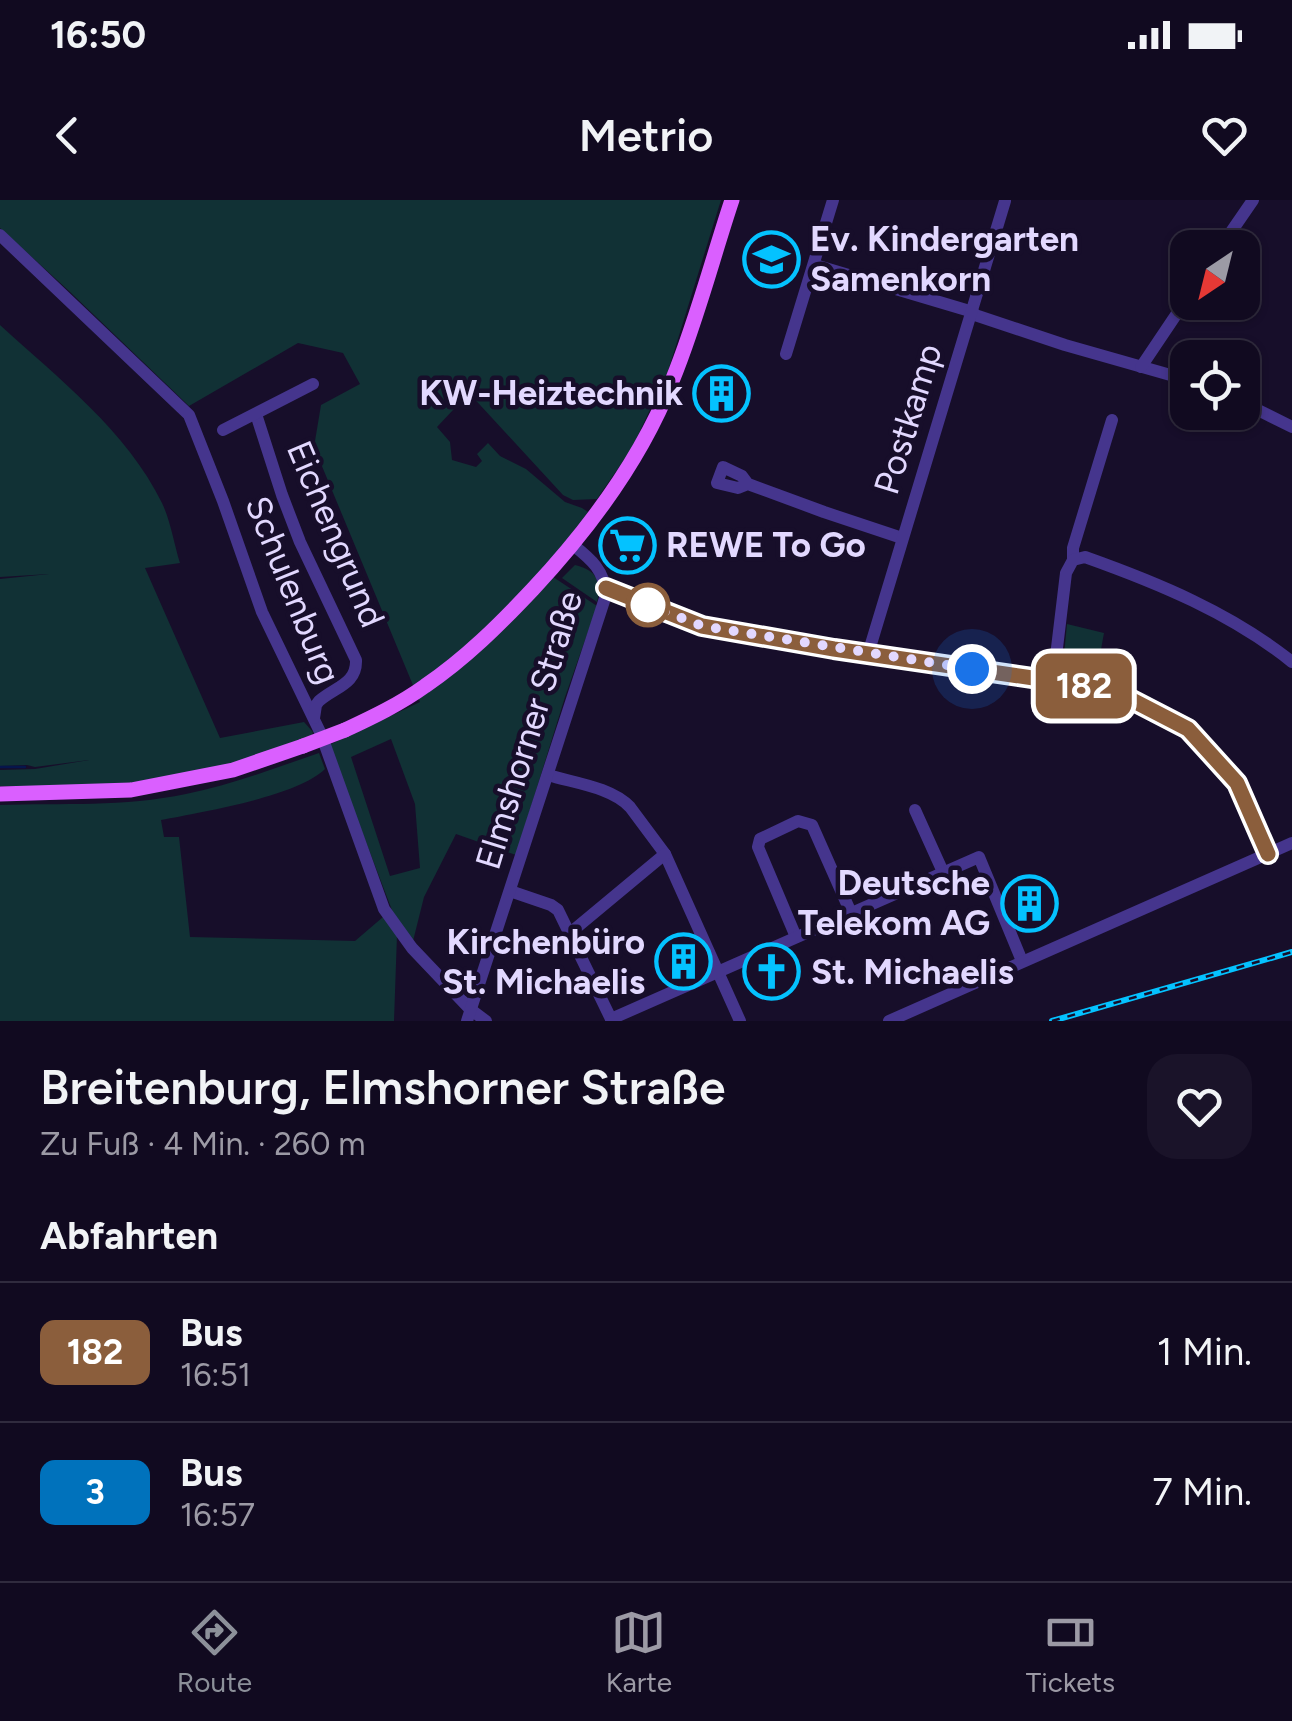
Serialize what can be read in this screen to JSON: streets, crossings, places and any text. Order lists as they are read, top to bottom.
{
  "streets": {
    "main road": ["Elmshorner Straße"],
    "street": ["Postkamp", "Eichengrund", "Schulenburg"]
  },
  "crossings": [
    ["Eichengrund", "Schulenburg"],
    ["Schulenburg", "Elmshorner Straße"]
  ],
  "places": {
    "school or university": ["Ev. Kindergarten Samenkorn"],
    "building": ["KW-Heiztechnik", "Deutsche Telekom AG", "Kirchenbüro St. Michaelis"],
    "supermarket": ["REWE To Go"],
    "church": ["St. Michaelis"]
  },
  "lines": ["bus line 182"],
  "north": "bottom left",
  "page": {
    "status": "16:50",
    "header": "Metrio",
    "on_map": "182",
    "heading": [
      ["Breitenburg, Elmshorner Straße", "Zu Fuß · 4 Min. · 260 m"],
      "Abfahrten"
    ],
    "list": [
      {
        "mark": "182",
        "name": "Bus",
        "note": "16:51",
        "value": "1 Min."
      },
      {
        "mark": "3",
        "name": "Bus",
        "note": "16:57",
        "value": "7 Min."
      }
    ],
    "tabs": ["Route", "Karte", "Tickets"]
  }
}
